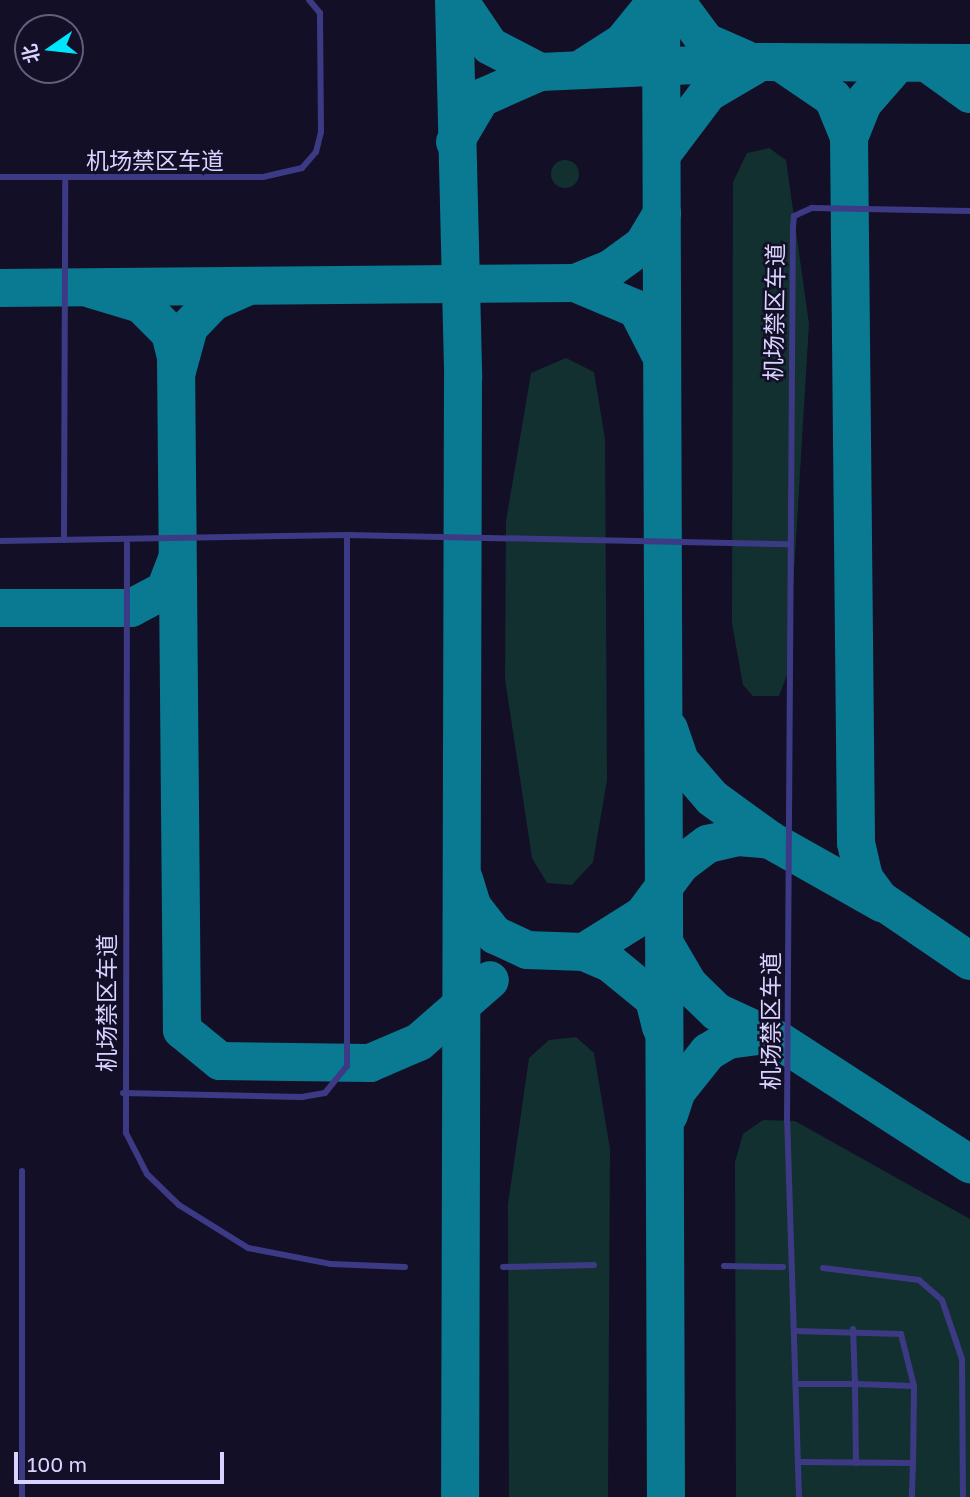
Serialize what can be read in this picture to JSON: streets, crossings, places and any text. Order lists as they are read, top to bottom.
{
  "streets": {
    "lane": ["机场禁区车道"]
  },
  "scale_bar": "100 m",
  "north": "left"
}
